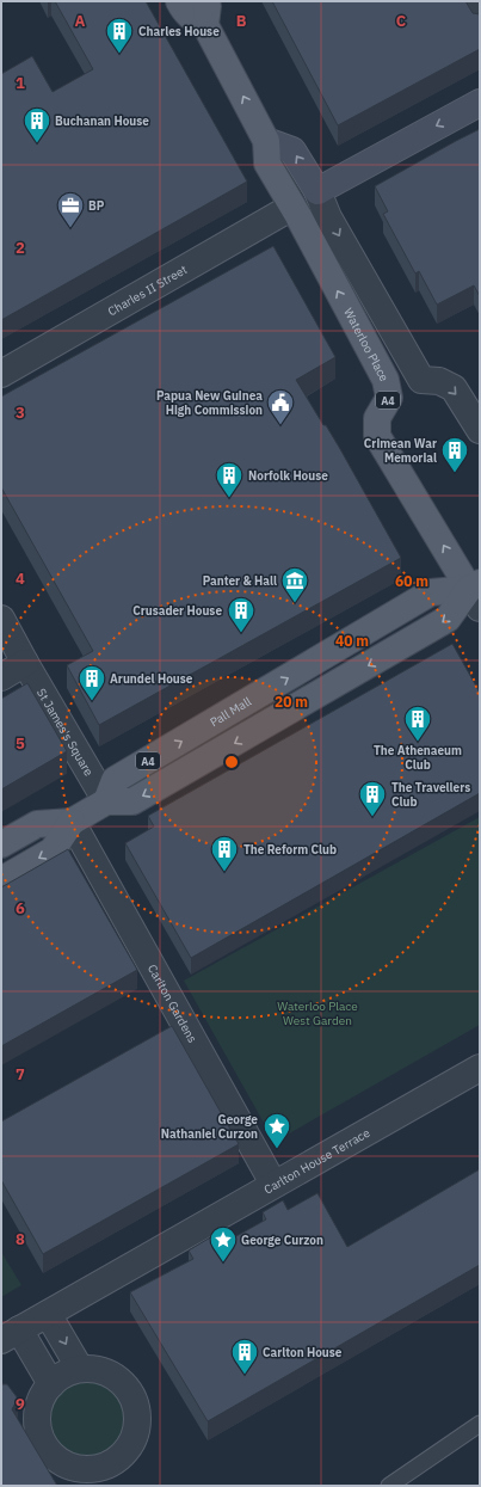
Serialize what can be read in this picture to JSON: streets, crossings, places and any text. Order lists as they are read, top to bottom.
{
  "streets": {
    "main road": ["Waterloo Place", "A4", "Pall Mall"],
    "street": [
      "Charles II Street",
      "St James's Square",
      "Carlton Gardens",
      "Carlton House Terrace"
    ]
  },
  "crossings": [
    ["Charles II Street", "Waterloo Place"],
    ["Charles II Street", "A4"],
    ["Waterloo Place", "A4"],
    ["Waterloo Place", "Pall Mall"],
    ["Pall Mall", "St James's Square"],
    ["Carlton Gardens", "Carlton House Terrace"]
  ],
  "one_way": ["Waterloo Place"],
  "parks": ["Waterloo Place West Garden"],
  "places": {
    "building": [
      "Charles House",
      "Buchanan House",
      "Crimean War Memorial",
      "Norfolk House",
      "Crusader House",
      "Arundel House",
      "The Athenaeum Club",
      "The Travellers Club",
      "The Reform Club",
      "Carlton House"
    ],
    "office": ["BP"],
    "public building": ["Papua New Guinea High Commission"],
    "museum": ["Panter & Hall"],
    "place": ["George Nathaniel Curzon", "George Curzon"]
  },
  "grid": {
    "columns": ["A", "B", "C"],
    "rows": [
      "1",
      "2",
      "3",
      "4",
      "5",
      "6",
      "7",
      "8",
      "9"
    ]
  },
  "rings": ["60 m", "40 m", "20 m"]
}
